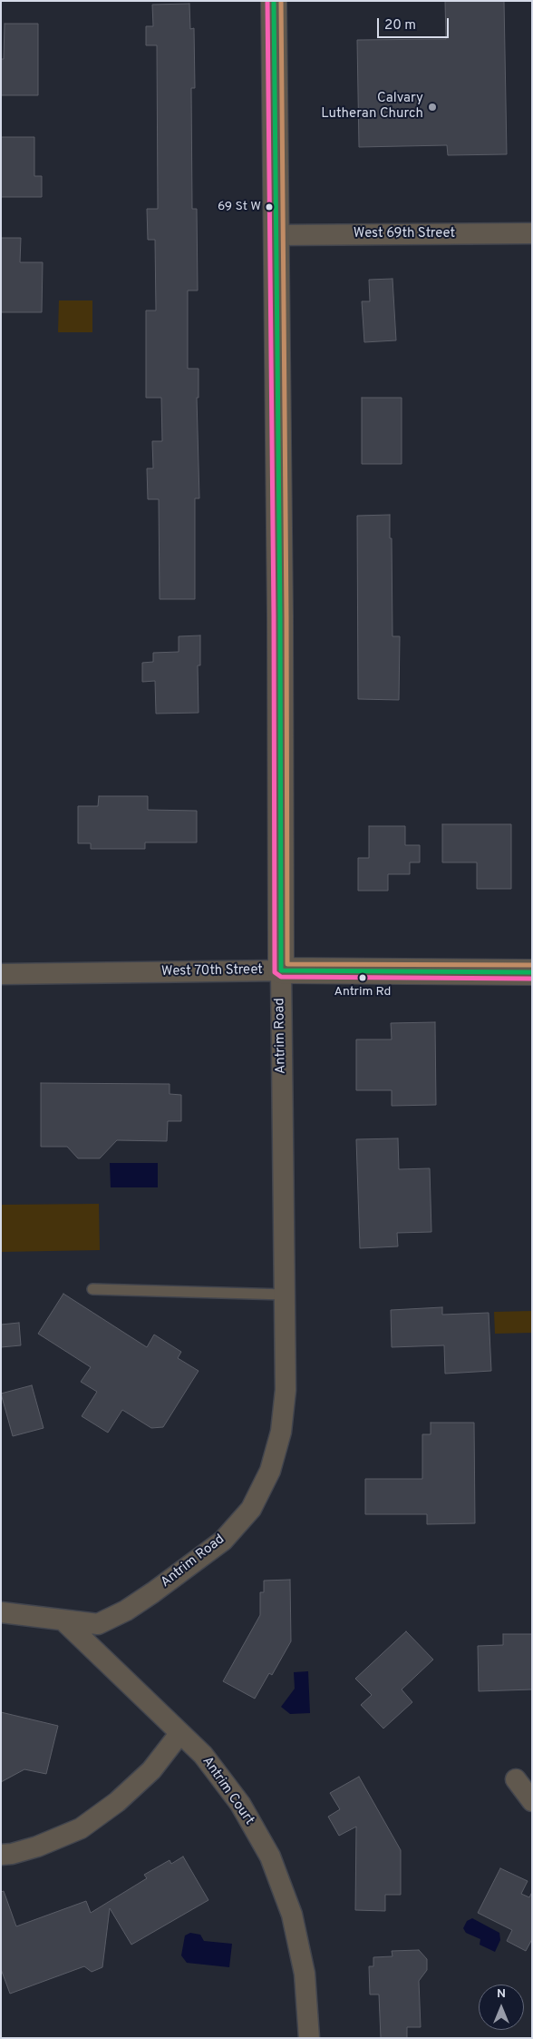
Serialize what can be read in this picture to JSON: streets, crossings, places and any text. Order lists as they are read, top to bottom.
{
  "streets": {
    "street": [
      "West 69th Street",
      "West 70th Street",
      "Antrim Road",
      "Antrim Court"
    ]
  },
  "crossings": [
    ["West 69th Street", "Antrim Road"],
    ["West 70th Street", "Antrim Road"],
    ["Antrim Road", "Antrim Court"]
  ],
  "places": ["Calvary Lutheran Church", "69 St W", "Antrim Rd"],
  "scale_bar": "20 m",
  "north": "top"
}
